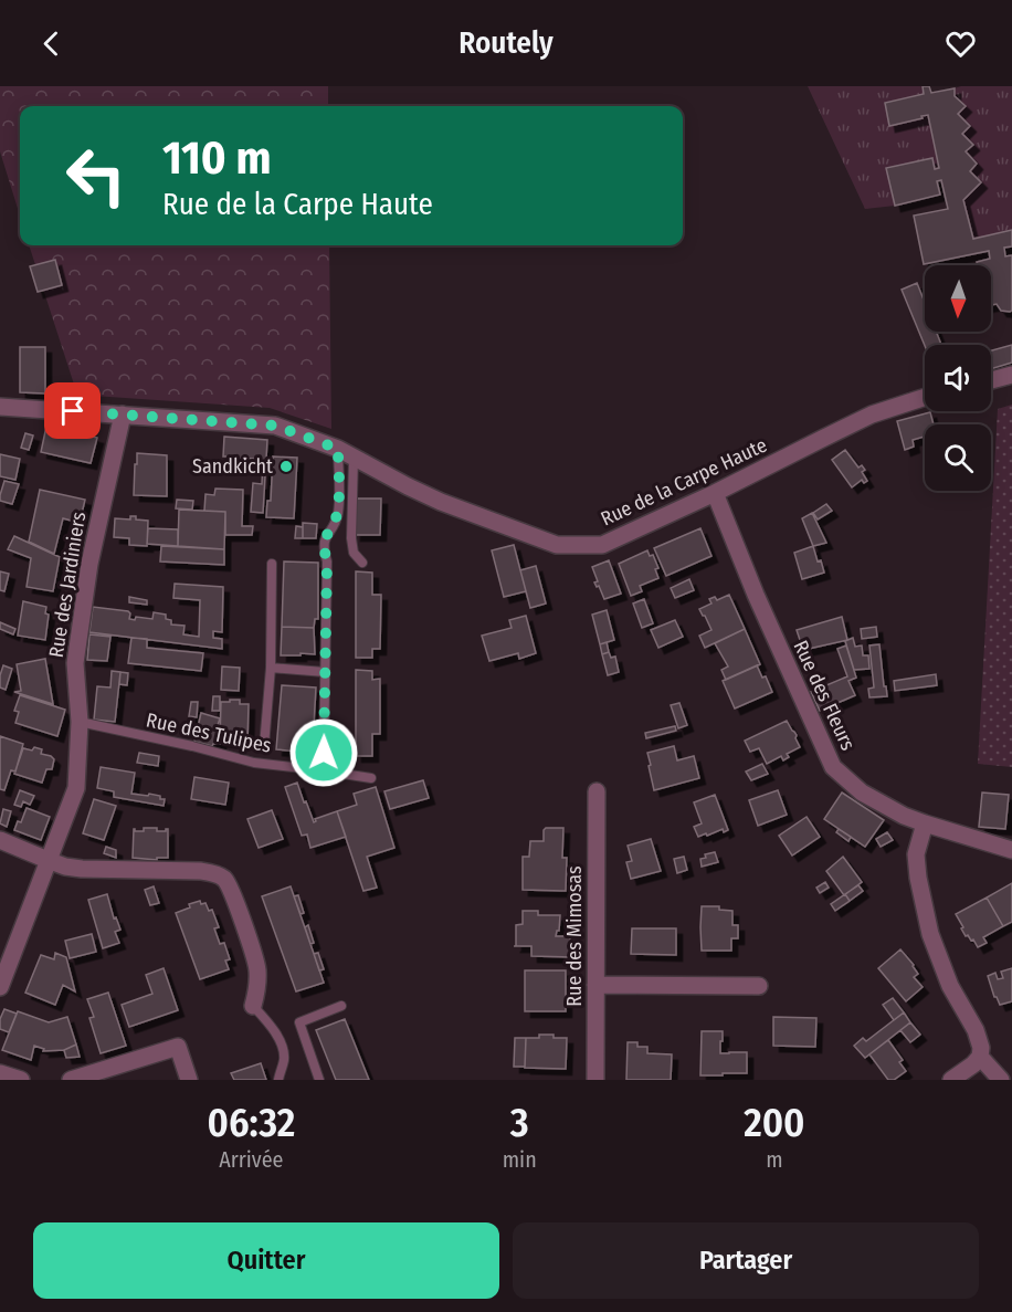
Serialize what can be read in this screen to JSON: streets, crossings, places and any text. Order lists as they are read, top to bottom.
{
  "streets": {
    "street": [
      "Rue de la Carpe Haute",
      "Rue des Jardiniers",
      "Rue des Fleurs",
      "Rue des Mimosas"
    ],
    "lane": ["Rue des Tulipes"]
  },
  "crossings": [
    ["Rue de la Carpe Haute", "Rue des Jardiniers"],
    ["Rue de la Carpe Haute", "Rue des Fleurs"],
    ["Rue des Jardiniers", "Rue des Tulipes"]
  ],
  "places": ["Sandkicht"],
  "north": "bottom",
  "page": {
    "header": "Routely",
    "turn": ["110 m", "Rue de la Carpe Haute"],
    "eta": [
      "06:32",
      "Arrivée",
      "3",
      "min",
      "200",
      "m"
    ],
    "buttons": ["Quitter", "Partager"]
  }
}
